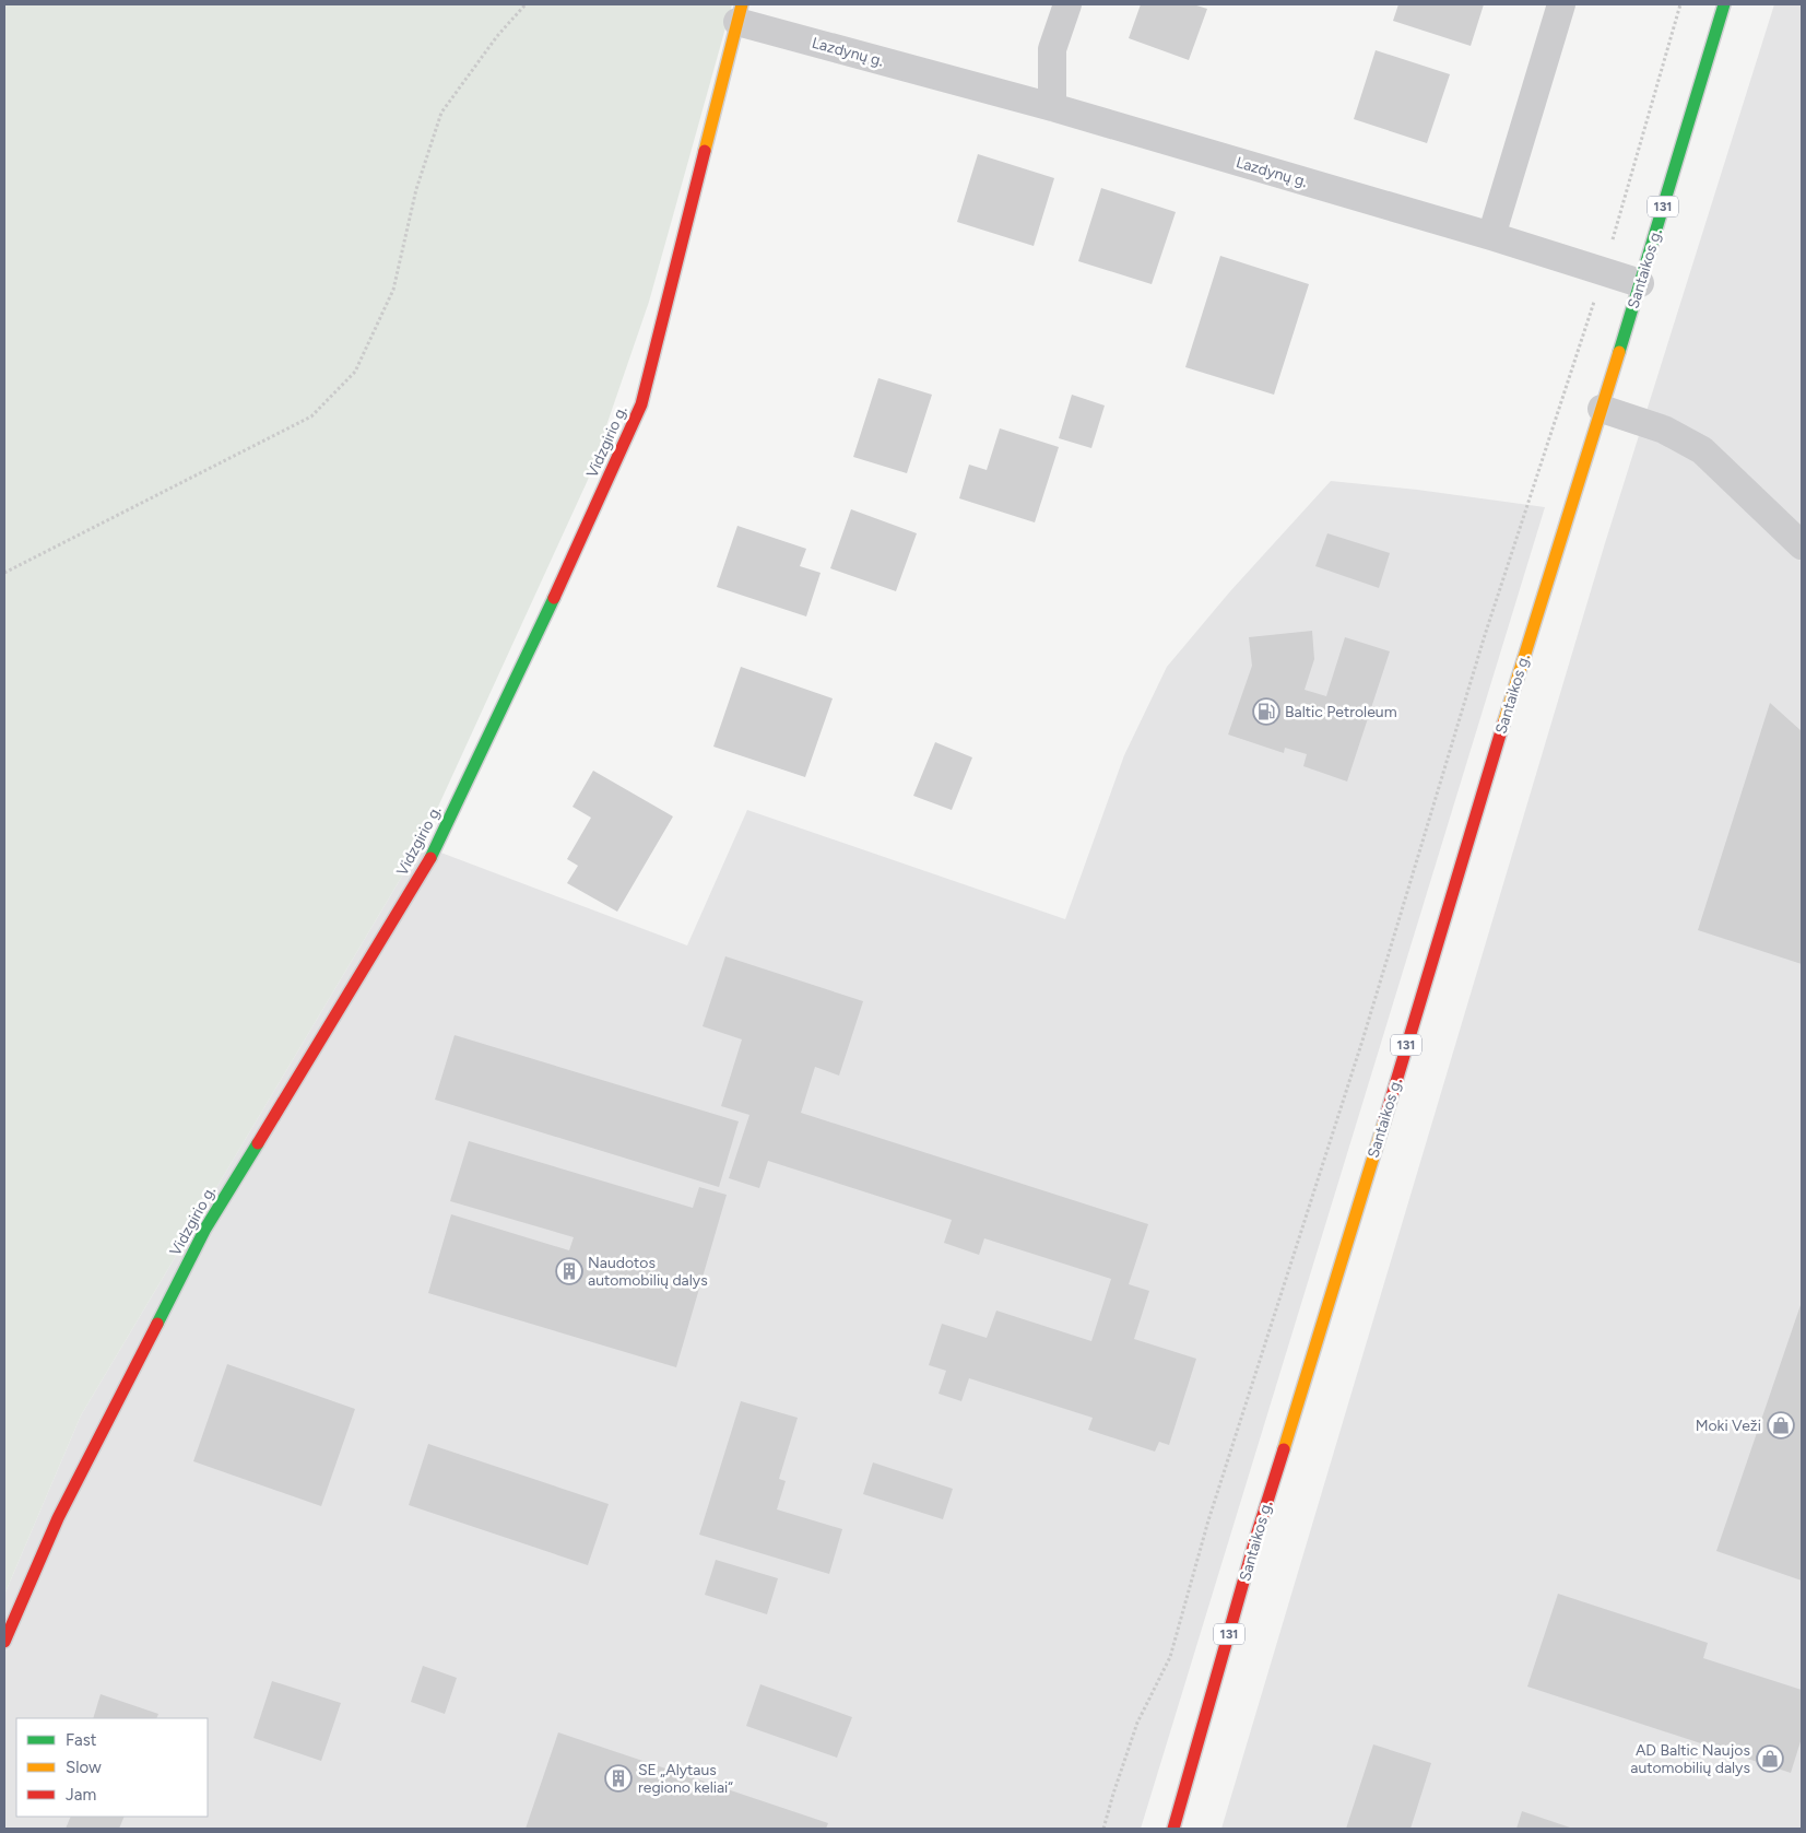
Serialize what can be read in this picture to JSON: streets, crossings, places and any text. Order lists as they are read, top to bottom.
{
  "streets": {
    "main road": ["131", "Santaikos g.", "Vidzgirio g."],
    "street": ["Lazdynų g."]
  },
  "crossings": [
    ["Lazdynų g.", "Santaikos g."],
    ["Lazdynų g.", "Vidzgirio g."]
  ],
  "places": {
    "fuel station": ["Baltic Petroleum"],
    "building": ["Naudotos automobilių dalys", "SE „Alytaus regiono keliai“"],
    "shop": ["Moki Veži", "AD Baltic Naujos automobilių dalys"]
  },
  "legend": ["Fast", "Slow", "Jam"]
}
